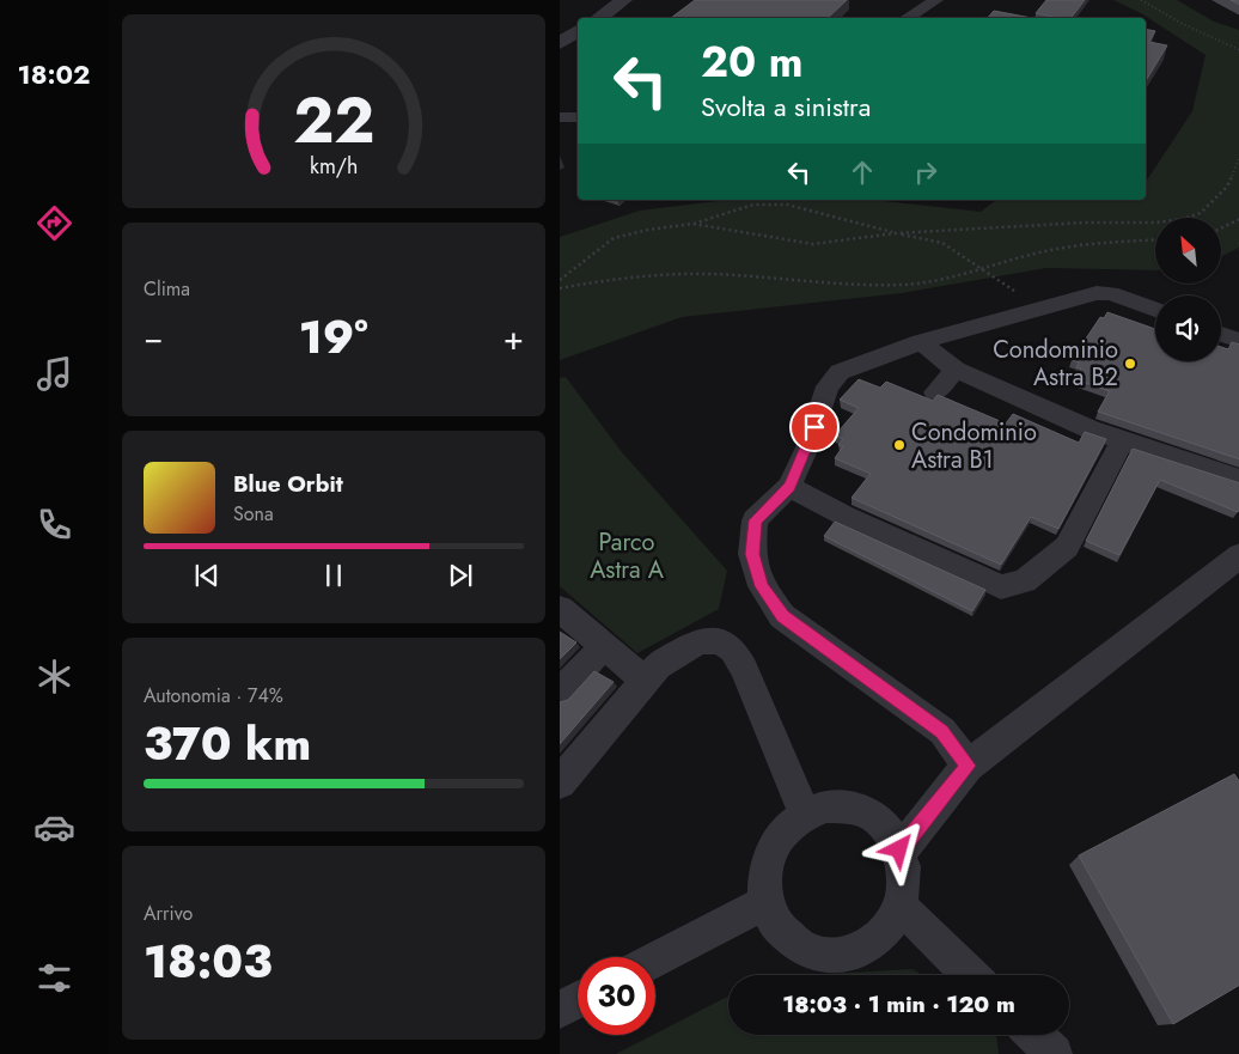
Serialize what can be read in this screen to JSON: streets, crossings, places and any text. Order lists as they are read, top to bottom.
{
  "parks": ["Parco Astra A"],
  "places": ["Condominio Astra B2", "Condominio Astra B1"],
  "north": "top left",
  "page": {
    "tabs": "18:02",
    "turn": ["20 m", "Svolta a sinistra"],
    "tile": [
      "Clima",
      ["Autonomia · 74%", "370 km"],
      ["Arrivo", "18:03"]
    ],
    "heat": ["−", "19°", "+"],
    "song": ["Blue Orbit", "Sona"],
    "limit": "30",
    "trip": "18:03 · 1 min · 120 m",
    "gauge": ["22", "km/h"]
  }
}
